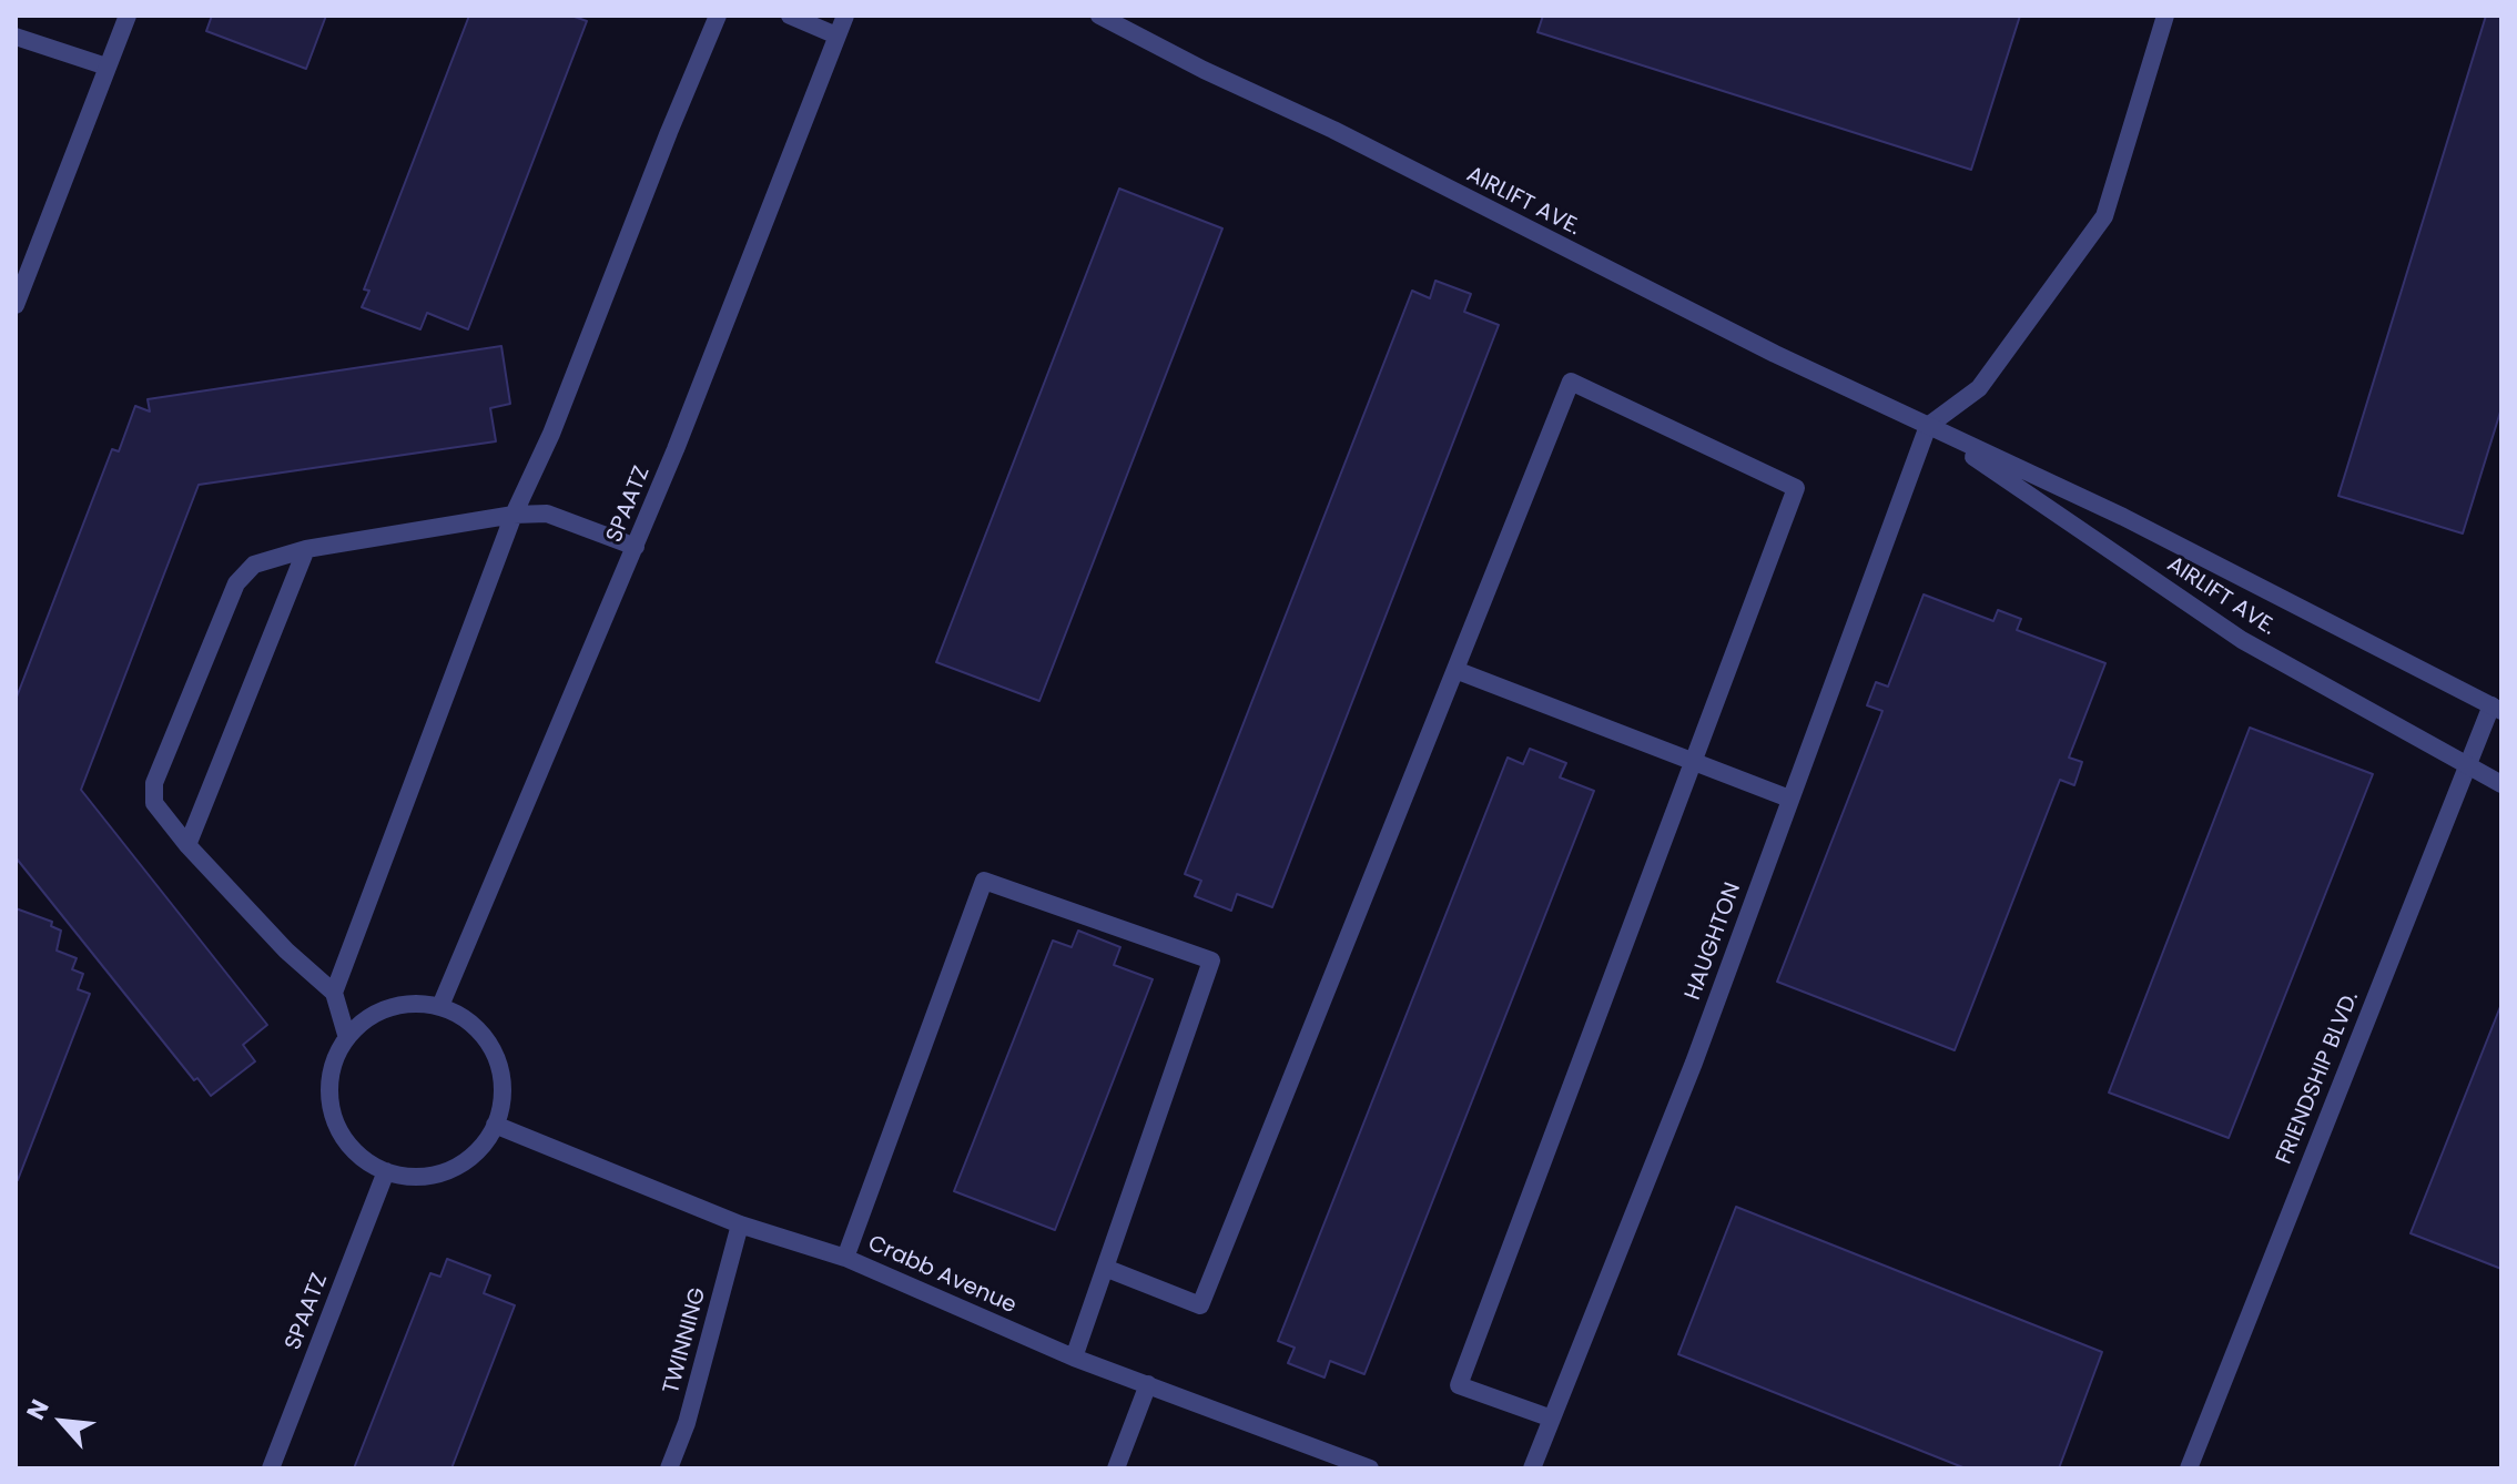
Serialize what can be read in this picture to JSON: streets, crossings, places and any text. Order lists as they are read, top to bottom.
{
  "streets": {
    "street": [
      "AIRLIFT AVE.",
      "SPAATZ",
      "HAUGHTON",
      "FRIENDSHIP BLVD.",
      "Crabb Avenue",
      "TWINNING"
    ]
  },
  "crossings": [
    ["AIRLIFT AVE.", "HAUGHTON"],
    ["AIRLIFT AVE.", "FRIENDSHIP BLVD."],
    ["SPAATZ", "Crabb Avenue"],
    ["Crabb Avenue", "TWINNING"]
  ],
  "north": "top left"
}
